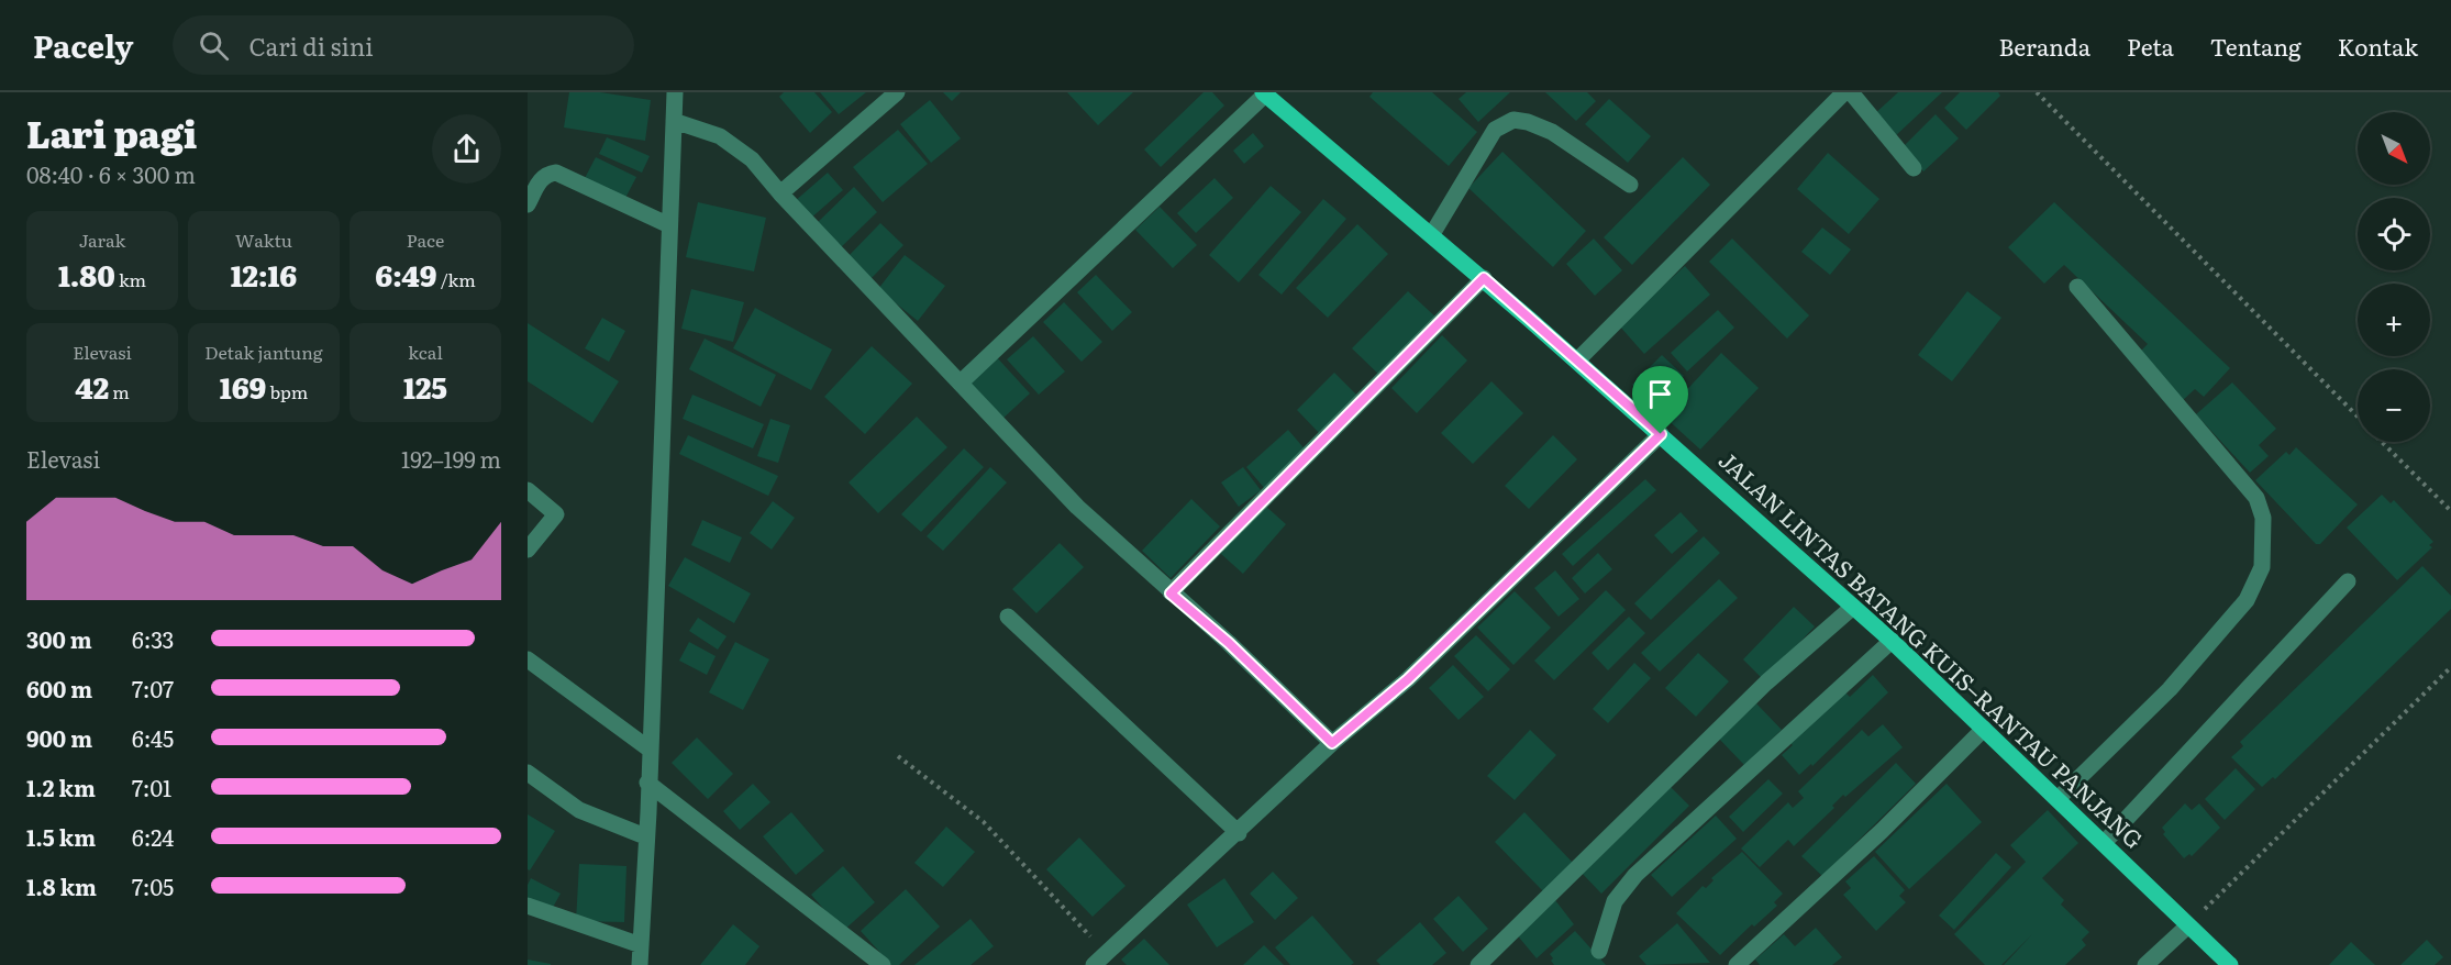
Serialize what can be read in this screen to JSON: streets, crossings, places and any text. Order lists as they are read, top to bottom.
{
  "streets": {
    "main road": ["JALAN LINTAS BATANG KUIS–RANTAU PANJANG"]
  },
  "north": "bottom right",
  "page": {
    "header": "Pacely",
    "search": "Cari di sini",
    "nav": [
      "Beranda",
      "Peta",
      "Tentang",
      "Kontak"
    ],
    "heading": ["Lari pagi", "08:40 · 6 × 300 m"],
    "map_buttons": ["+", "−"],
    "stats": [
      ["Jarak", "1.80 km"],
      ["Waktu", "12:16"],
      ["Pace", "6:49 /km"],
      ["Elevasi", "42 m"],
      ["Detak jantung", "169 bpm"],
      ["kcal", "125"]
    ],
    "chart": ["Elevasi", "192–199 m"],
    "list": [
      {
        "name": "300 m",
        "note": "6:33"
      },
      {
        "name": "600 m",
        "note": "7:07"
      },
      {
        "name": "900 m",
        "note": "6:45"
      },
      {
        "name": "1.2 km",
        "note": "7:01"
      },
      {
        "name": "1.5 km",
        "note": "6:24"
      },
      {
        "name": "1.8 km",
        "note": "7:05"
      }
    ]
  }
}
